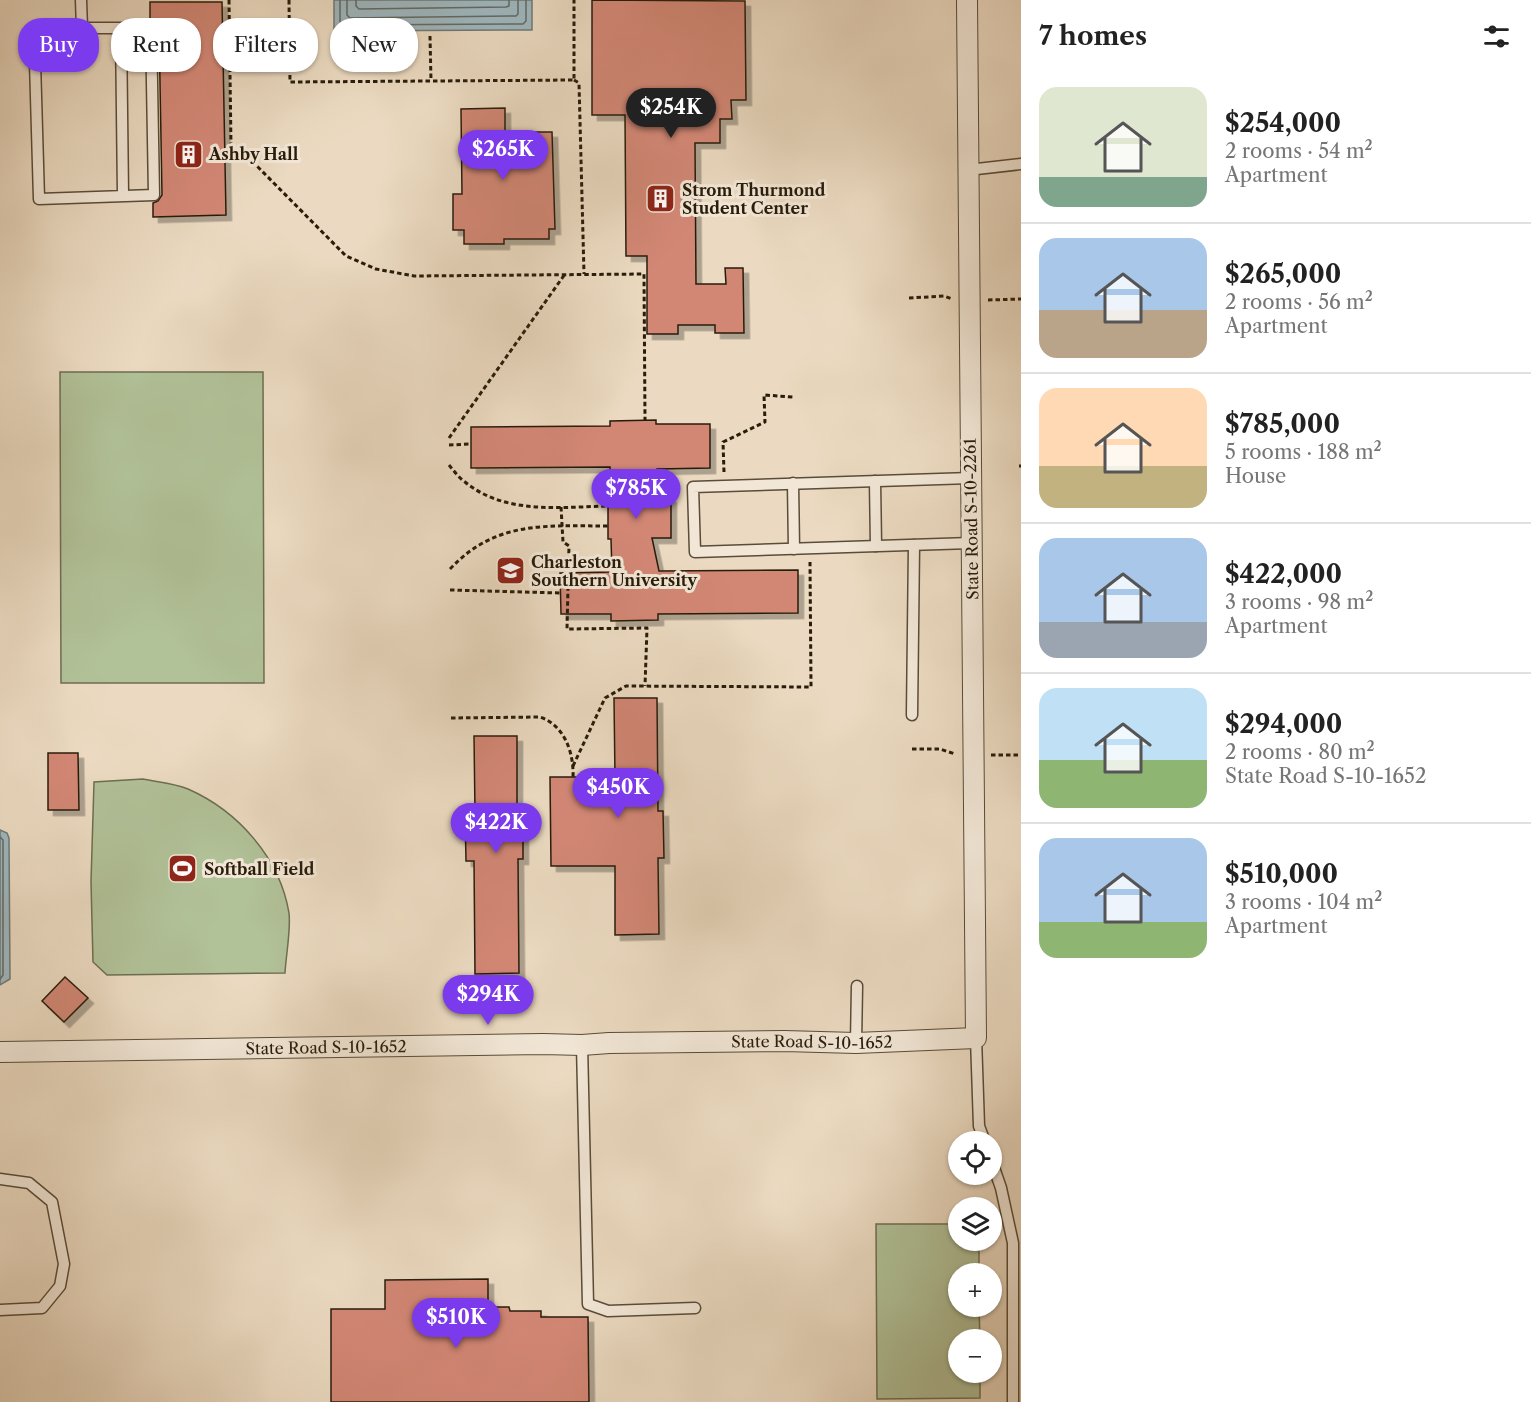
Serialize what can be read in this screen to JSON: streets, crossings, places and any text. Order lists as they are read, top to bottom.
{
  "streets": {
    "street": ["State Road S-10-2261", "State Road S-10-1652"]
  },
  "crossings": [
    ["State Road S-10-2261", "State Road S-10-1652"]
  ],
  "places": {
    "building": ["Ashby Hall", "Strom Thurmond Student Center"],
    "school or university": ["Charleston Southern University"],
    "sports": ["Softball Field"]
  },
  "page": {
    "heading": "7 homes",
    "chip": [
      "Buy",
      "Rent",
      "Filters",
      "New"
    ],
    "list": [
      {
        "name": "$254,000",
        "note": "2 rooms · 54 m² · Apartment"
      },
      {
        "name": "$265,000",
        "note": "2 rooms · 56 m² · Apartment"
      },
      {
        "name": "$785,000",
        "note": "5 rooms · 188 m² · House"
      },
      {
        "name": "$422,000",
        "note": "3 rooms · 98 m² · Apartment"
      },
      {
        "name": "$294,000",
        "note": "2 rooms · 80 m² · State Road S-10-1652"
      },
      {
        "name": "$510,000",
        "note": "3 rooms · 104 m² · Apartment"
      }
    ],
    "price": [
      "$254K",
      "$265K",
      "$785K",
      "$450K",
      "$422K",
      "$294K",
      "$510K"
    ],
    "map_buttons": ["+", "−"]
  }
}
